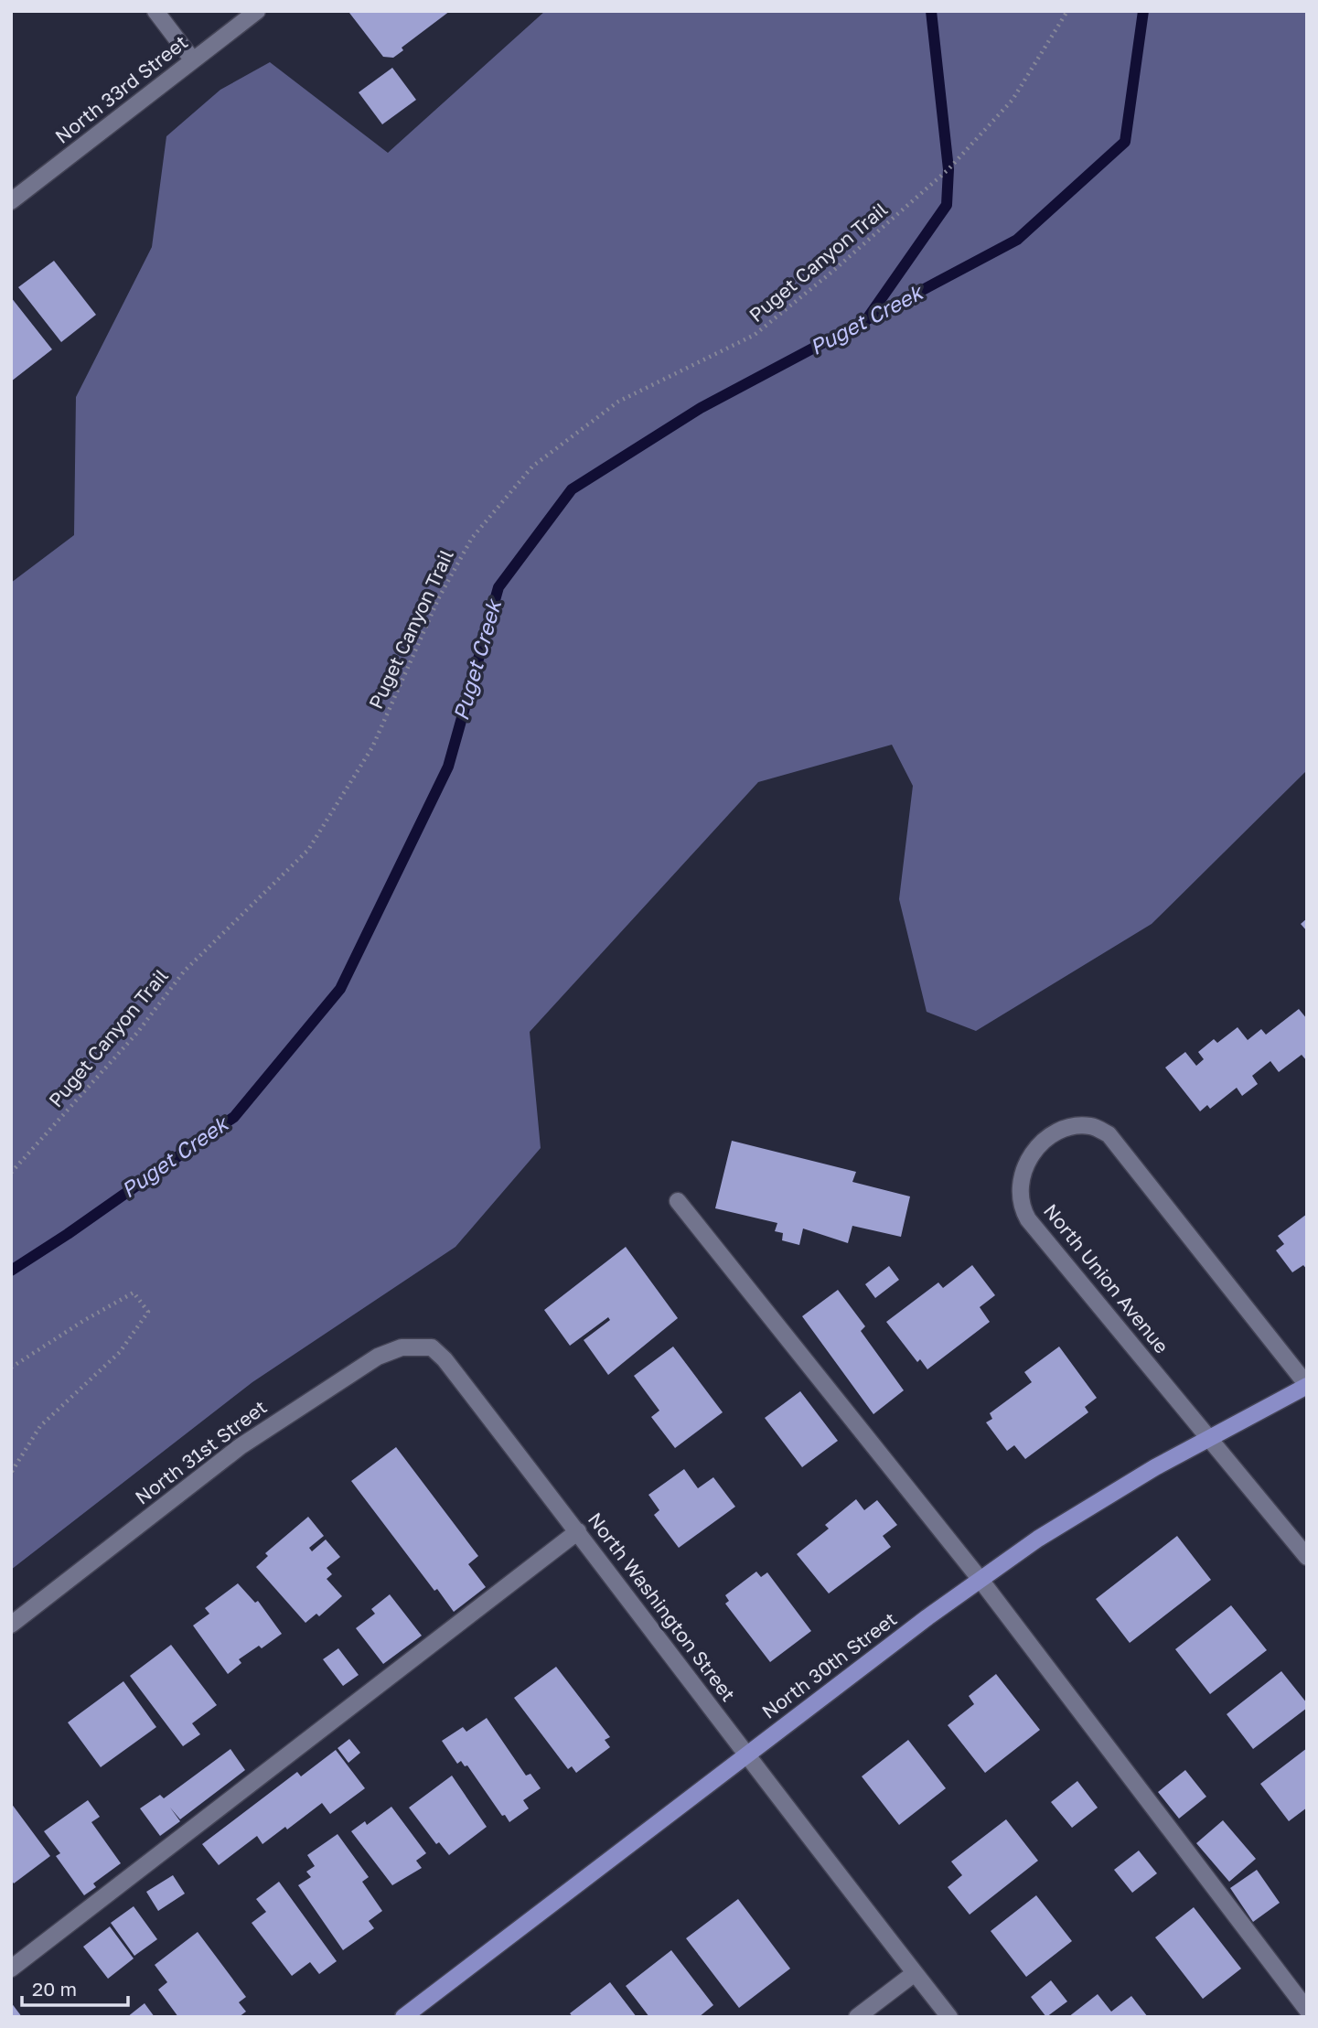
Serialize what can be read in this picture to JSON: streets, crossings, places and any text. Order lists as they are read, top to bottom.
{
  "streets": {
    "main road": ["North 30th Street"],
    "street": [
      "North 33rd Street",
      "North Union Avenue",
      "North 31st Street",
      "North Washington Street"
    ],
    "path": ["Puget Canyon Trail"]
  },
  "crossings": [
    ["North Union Avenue", "North 30th Street"],
    ["North 31st Street", "North Washington Street"],
    ["North Washington Street", "North 30th Street"]
  ],
  "water": ["Puget Creek"],
  "scale_bar": "20 m"
}
